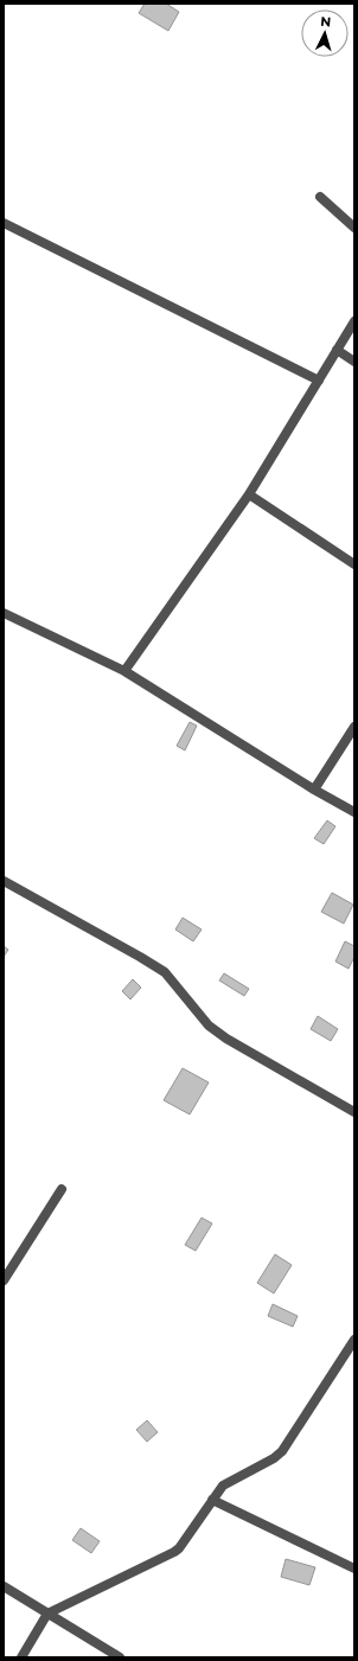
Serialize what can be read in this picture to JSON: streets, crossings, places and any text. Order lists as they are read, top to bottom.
{
  "north": "top"
}
